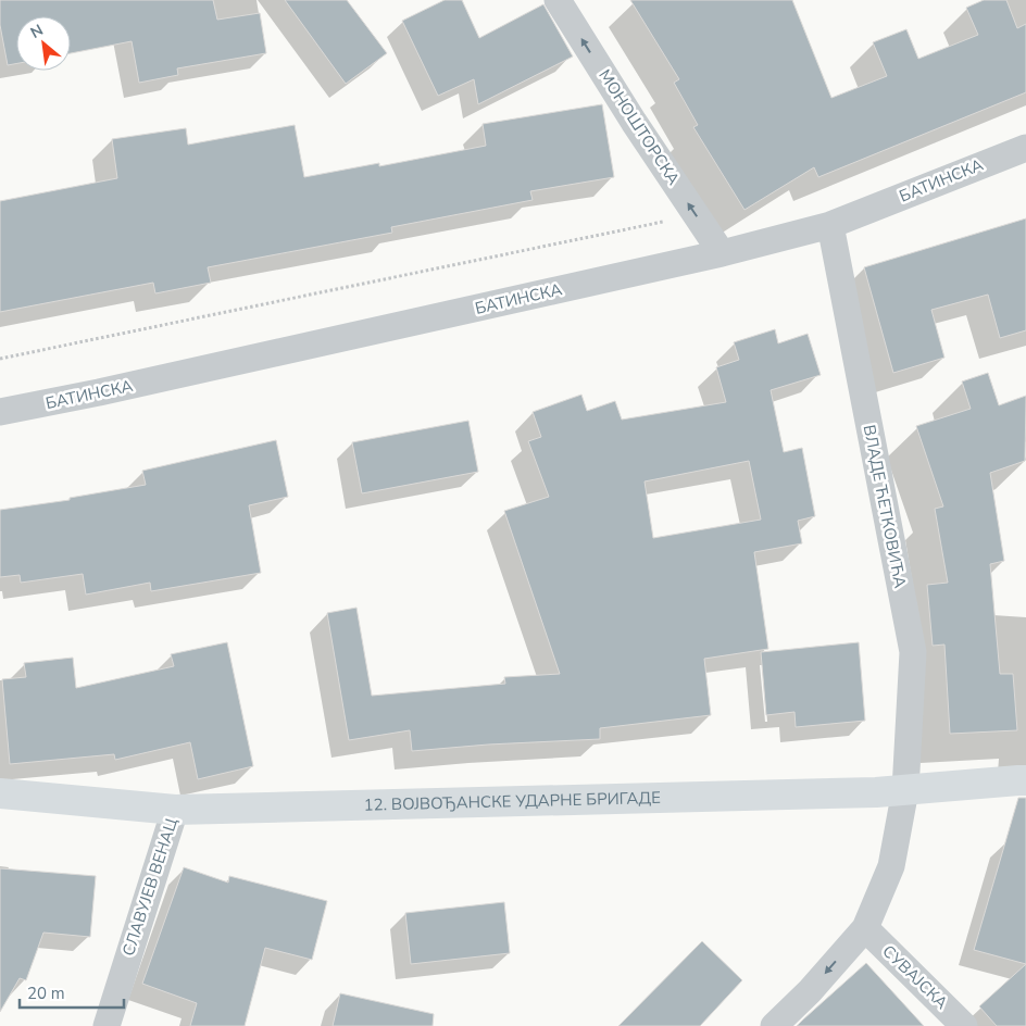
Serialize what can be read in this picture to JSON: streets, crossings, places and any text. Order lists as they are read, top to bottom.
{
  "streets": {
    "main road": ["12. ВОЈВОЂАНСКЕ УДАРНЕ БРИГАДЕ"],
    "street": [
      "МОНОШТОРСКА",
      "БАТИНСКА",
      "ВЛАДЕ ЋЕТКОВИЋА",
      "СЛАВУЈЕВ ВЕНАЦ",
      "СУВАЈСКА"
    ]
  },
  "crossings": [
    ["МОНОШТОРСКА", "БАТИНСКА"],
    ["БАТИНСКА", "ВЛАДЕ ЋЕТКОВИЋА"],
    ["ВЛАДЕ ЋЕТКОВИЋА", "12. ВОЈВОЂАНСКЕ УДАРНЕ БРИГАДЕ"],
    ["ВЛАДЕ ЋЕТКОВИЋА", "СУВАЈСКА"],
    ["12. ВОЈВОЂАНСКЕ УДАРНЕ БРИГАДЕ", "СЛАВУЈЕВ ВЕНАЦ"]
  ],
  "one_way": ["МОНОШТОРСКА"],
  "scale_bar": "20 m",
  "north": "top left"
}
